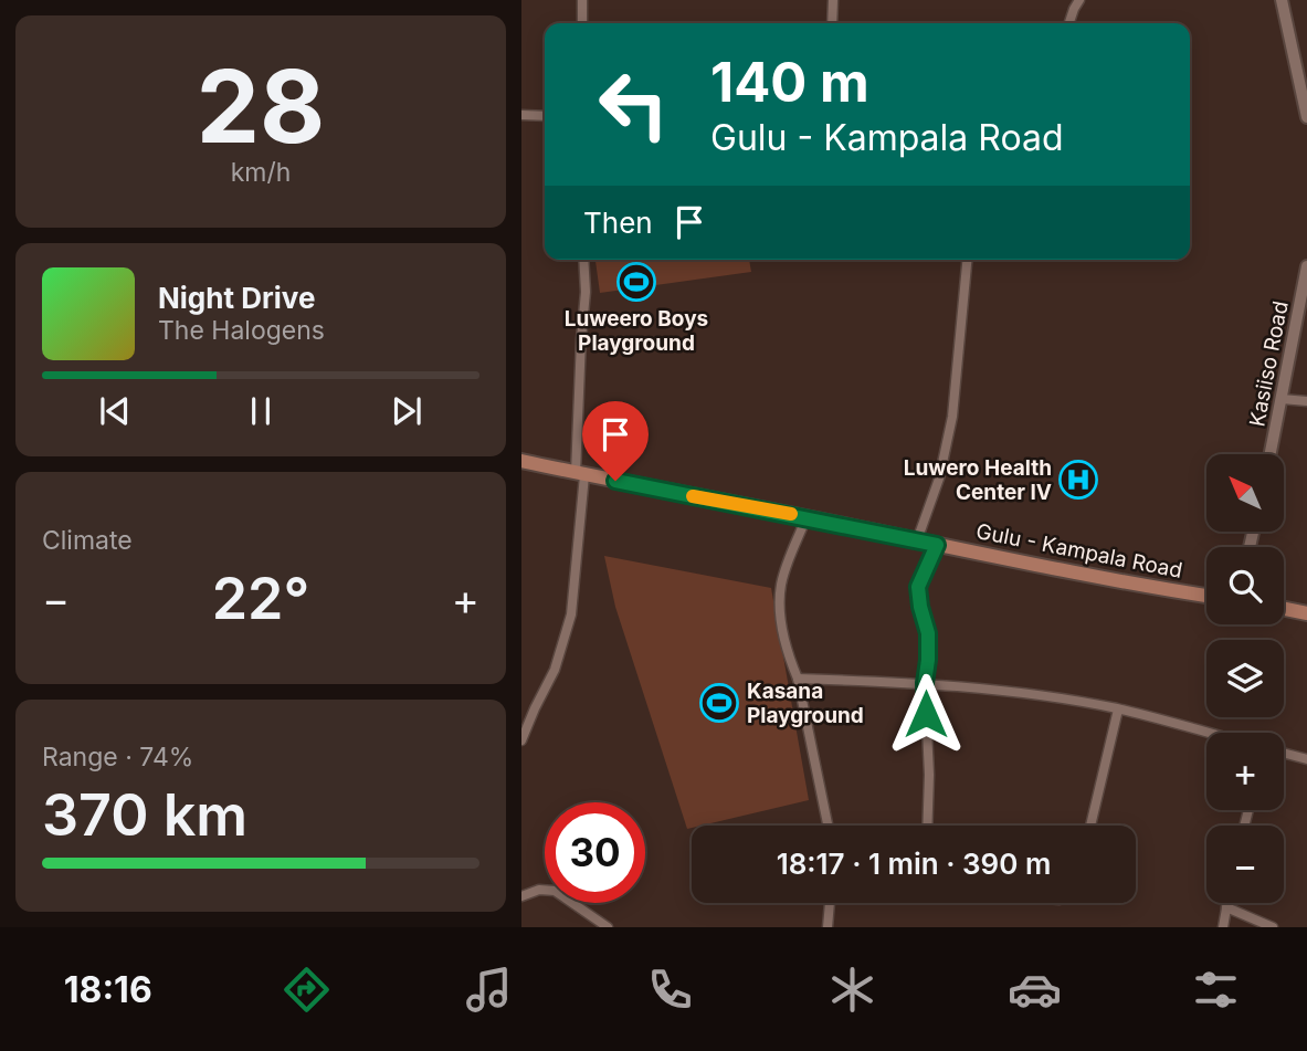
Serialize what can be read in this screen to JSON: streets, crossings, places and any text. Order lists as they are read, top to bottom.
{
  "streets": {
    "main road": ["Kasiiso Road", "Gulu - Kampala Road"]
  },
  "places": {
    "sports": ["Luweero Boys Playground", "Kasana Playground"],
    "hospital": ["Luwero Health Center IV"]
  },
  "north": "top left",
  "page": {
    "tile": [
      ["28", "km/h"],
      "Climate",
      ["Range · 74%", "370 km"]
    ],
    "turn": ["140 m", "Gulu - Kampala Road"],
    "then": "Then",
    "song": ["Night Drive", "The Halogens"],
    "map_buttons": ["+", "−"],
    "heat": ["−", "22°", "+"],
    "limit": "30",
    "trip": "18:17 · 1 min · 390 m",
    "tabs": "18:16"
  }
}
